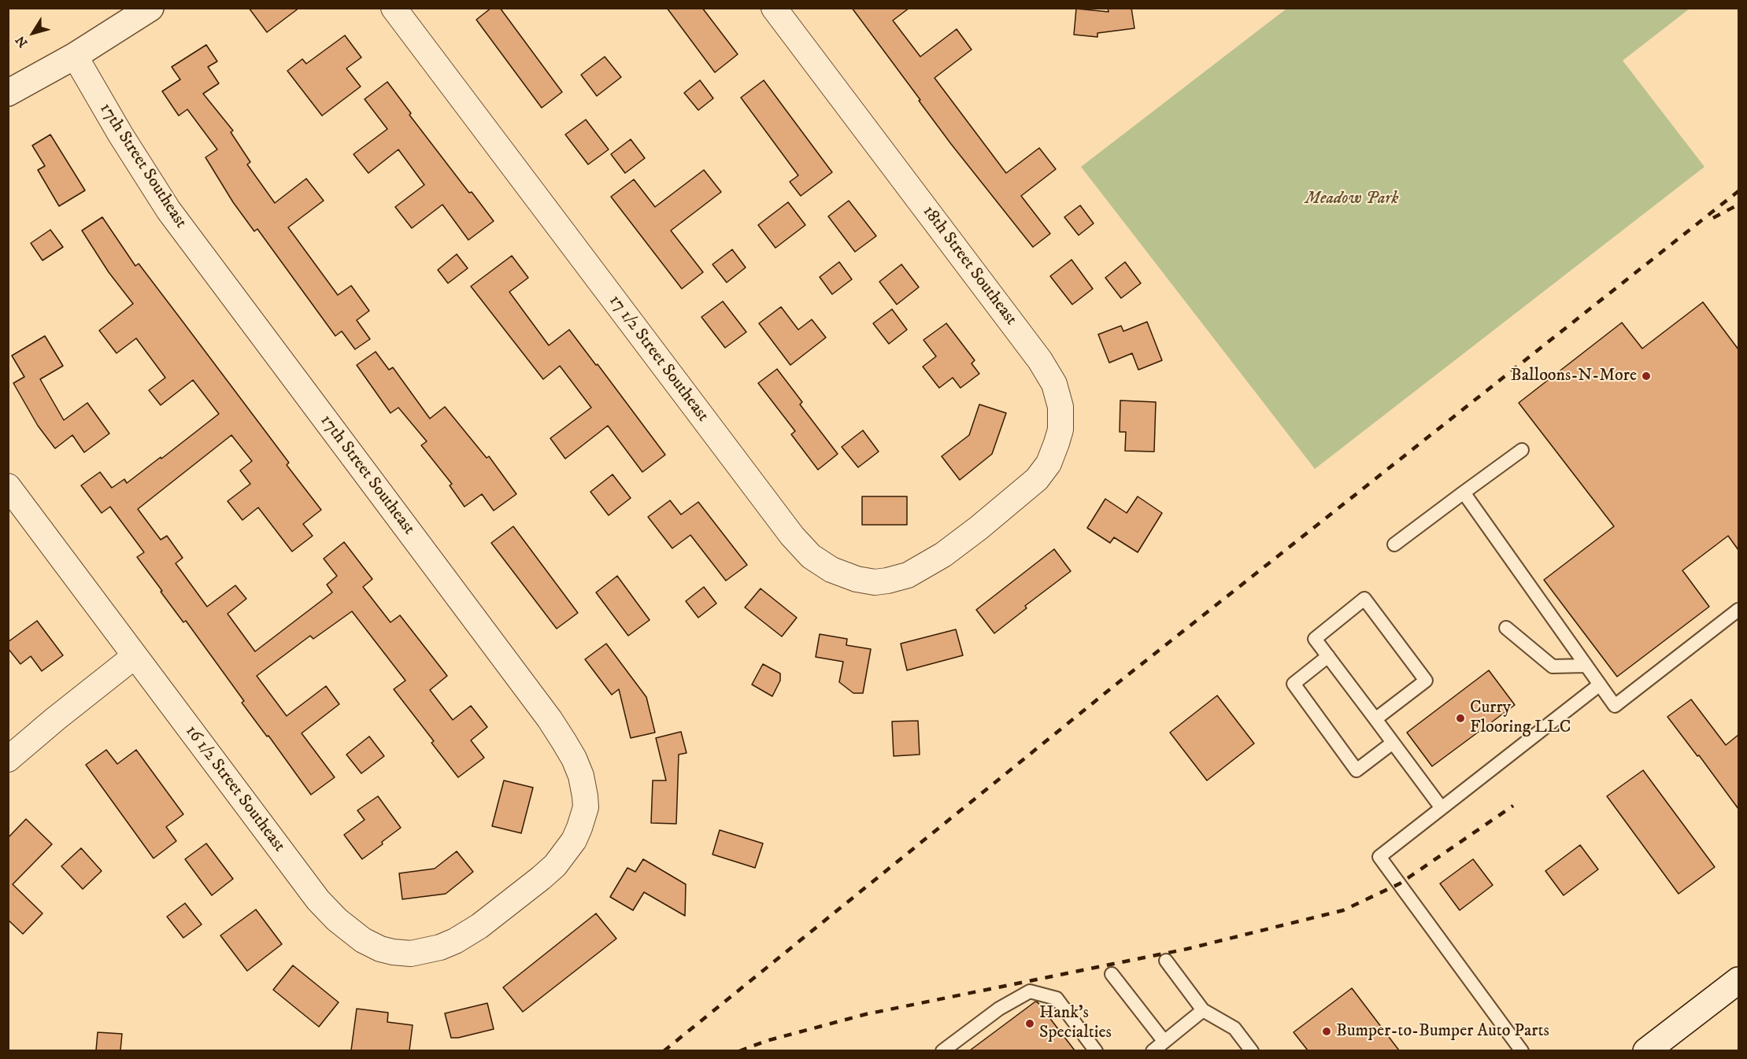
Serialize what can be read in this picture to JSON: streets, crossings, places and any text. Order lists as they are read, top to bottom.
{
  "streets": {
    "street": [
      "17th Street Southeast",
      "18th Street Southeast",
      "17 1/2 Street Southeast",
      "16 1/2 Street Southeast"
    ]
  },
  "crossings": [
    ["17th Street Southeast", "16 1/2 Street Southeast"],
    ["18th Street Southeast", "17 1/2 Street Southeast"]
  ],
  "parks": ["Meadow Park"],
  "places": [
    "Balloons-N-More",
    "Curry Flooring LLC",
    "Hank's Specialties",
    "Bumper-to-Bumper Auto Parts"
  ],
  "north": "bottom left"
}
